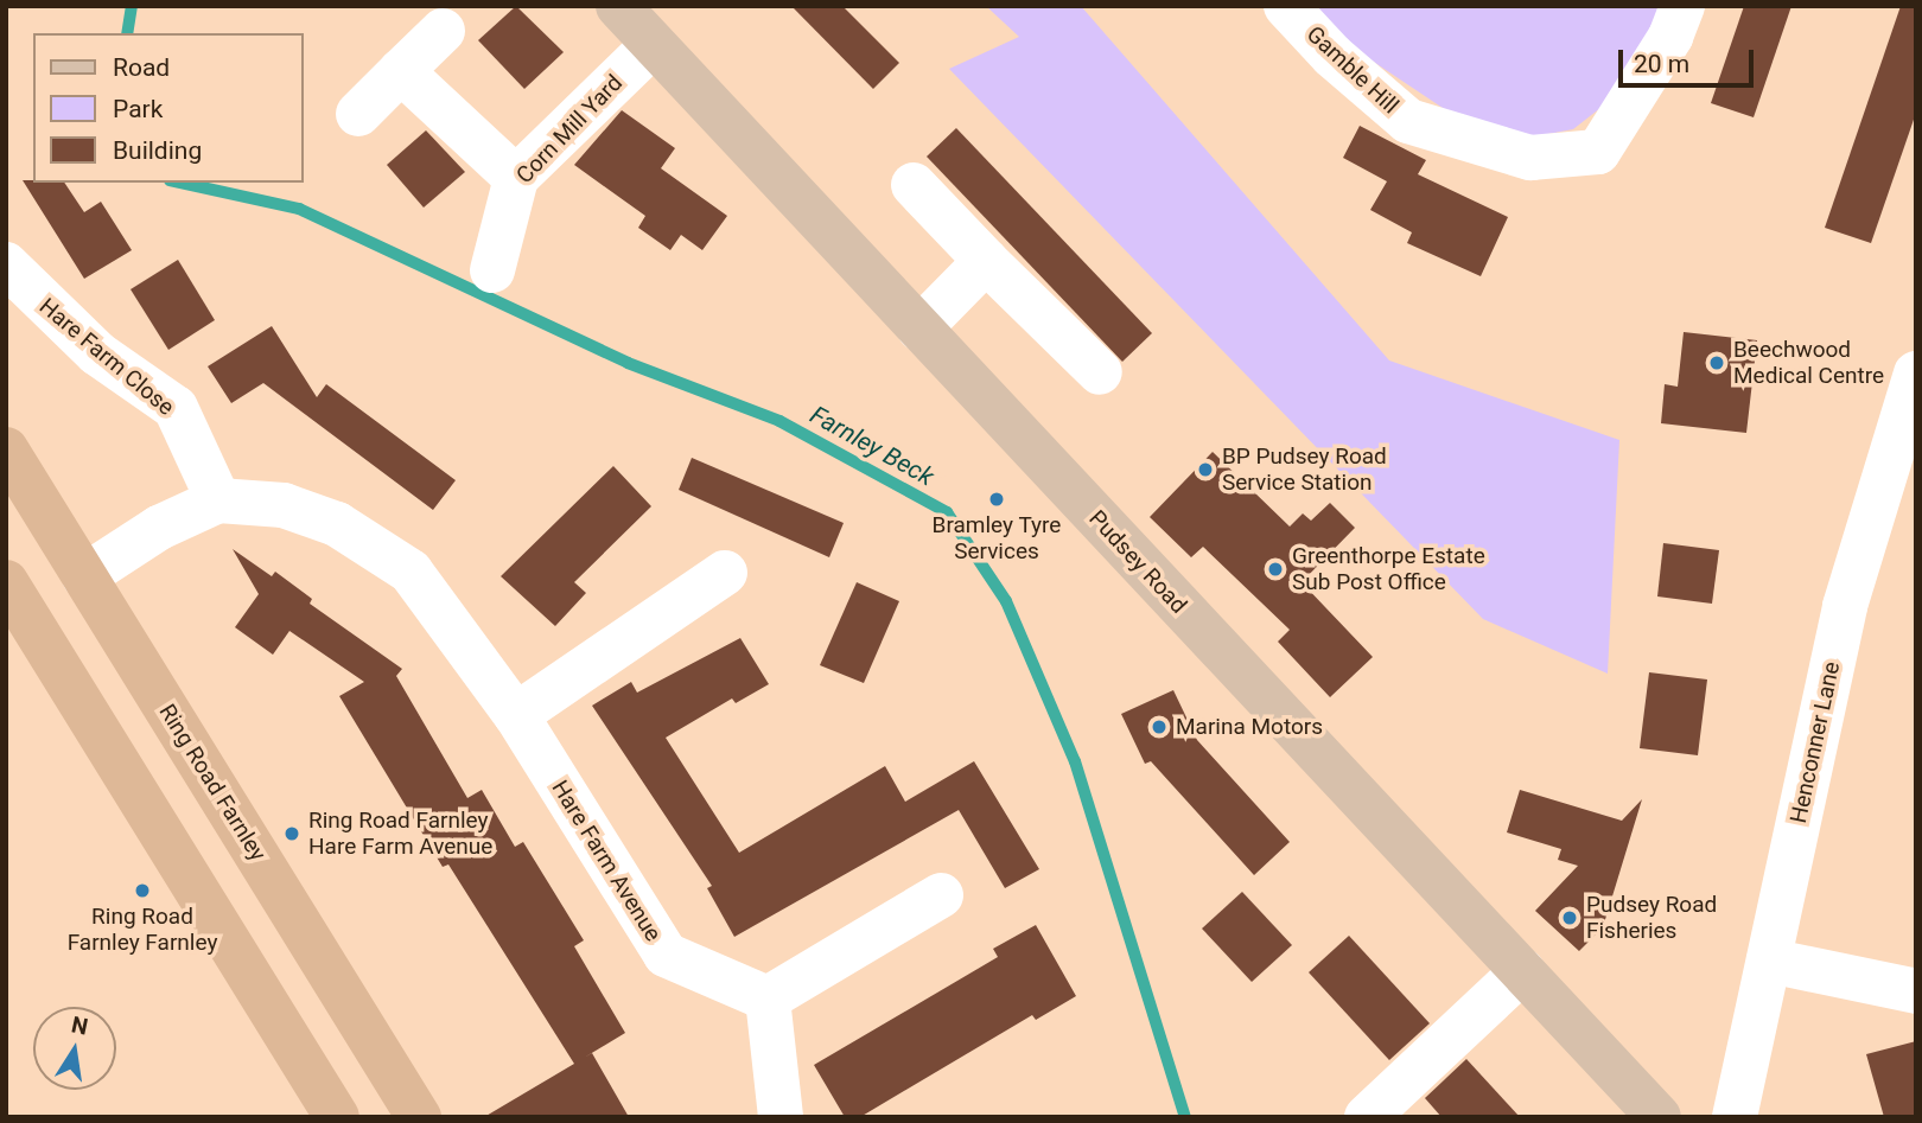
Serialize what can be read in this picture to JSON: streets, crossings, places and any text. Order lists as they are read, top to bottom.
{
  "streets": {
    "highway": ["Ring Road Farnley"],
    "main road": ["Pudsey Road"],
    "street": [
      "Gamble Hill",
      "Corn Mill Yard",
      "Hare Farm Close",
      "Henconner Lane",
      "Hare Farm Avenue"
    ]
  },
  "crossings": [
    ["Corn Mill Yard", "Pudsey Road"],
    ["Hare Farm Close", "Hare Farm Avenue"],
    ["Ring Road Farnley", "Hare Farm Avenue"]
  ],
  "water": ["Farnley Beck"],
  "places": [
    "Beechwood Medical Centre",
    "BP Pudsey Road Service Station",
    "Bramley Tyre Services",
    "Greenthorpe Estate Sub Post Office",
    "Marina Motors",
    "Ring Road Farnley Hare Farm Avenue",
    "Ring Road Farnley Farnley",
    "Pudsey Road Fisheries"
  ],
  "legend": ["Road", "Park", "Building"],
  "scale_bar": "20 m",
  "north": "top"
}
